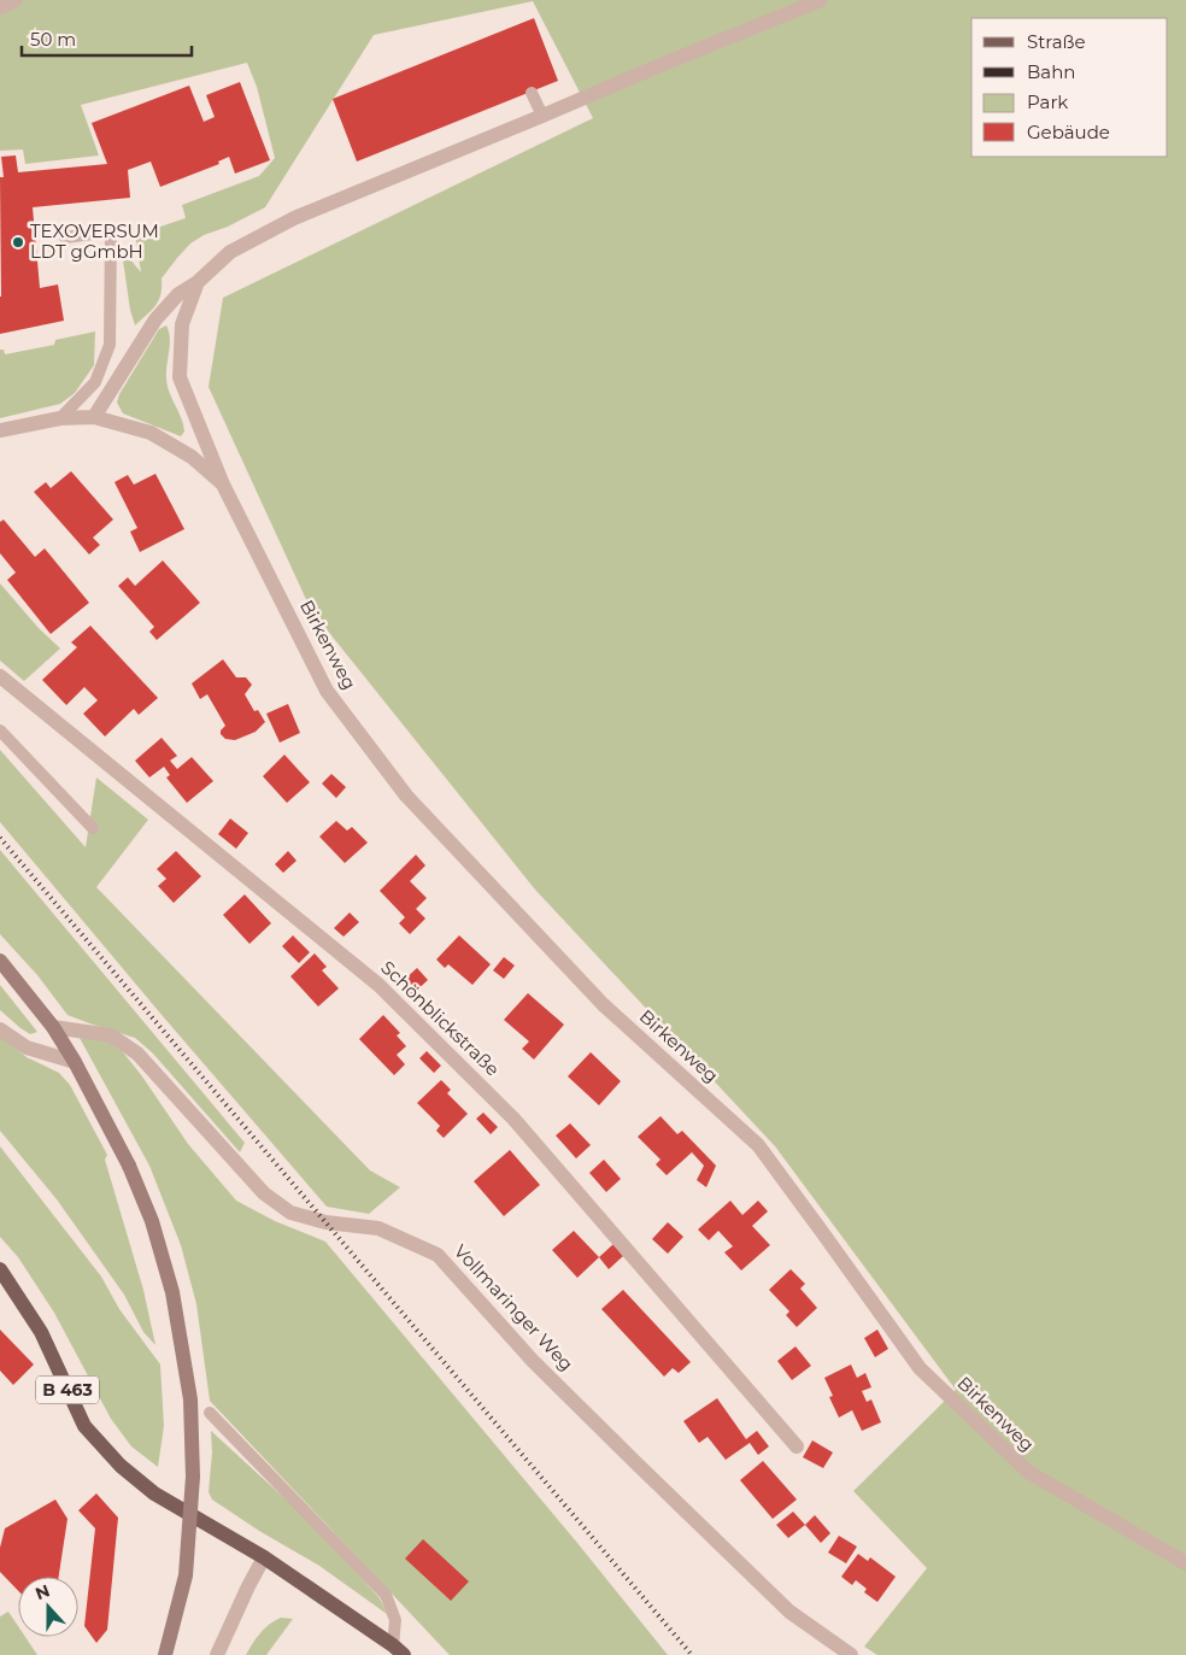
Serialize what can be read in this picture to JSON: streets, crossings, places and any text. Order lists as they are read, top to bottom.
{
  "streets": {
    "main road": ["B 463"],
    "street": ["Birkenweg", "Schönblickstraße", "Vollmaringer Weg"]
  },
  "places": ["TEXOVERSUM LDT gGmbH"],
  "legend": [
    "Straße",
    "Bahn",
    "Park",
    "Gebäude"
  ],
  "scale_bar": "50 m",
  "north": "top"
}
